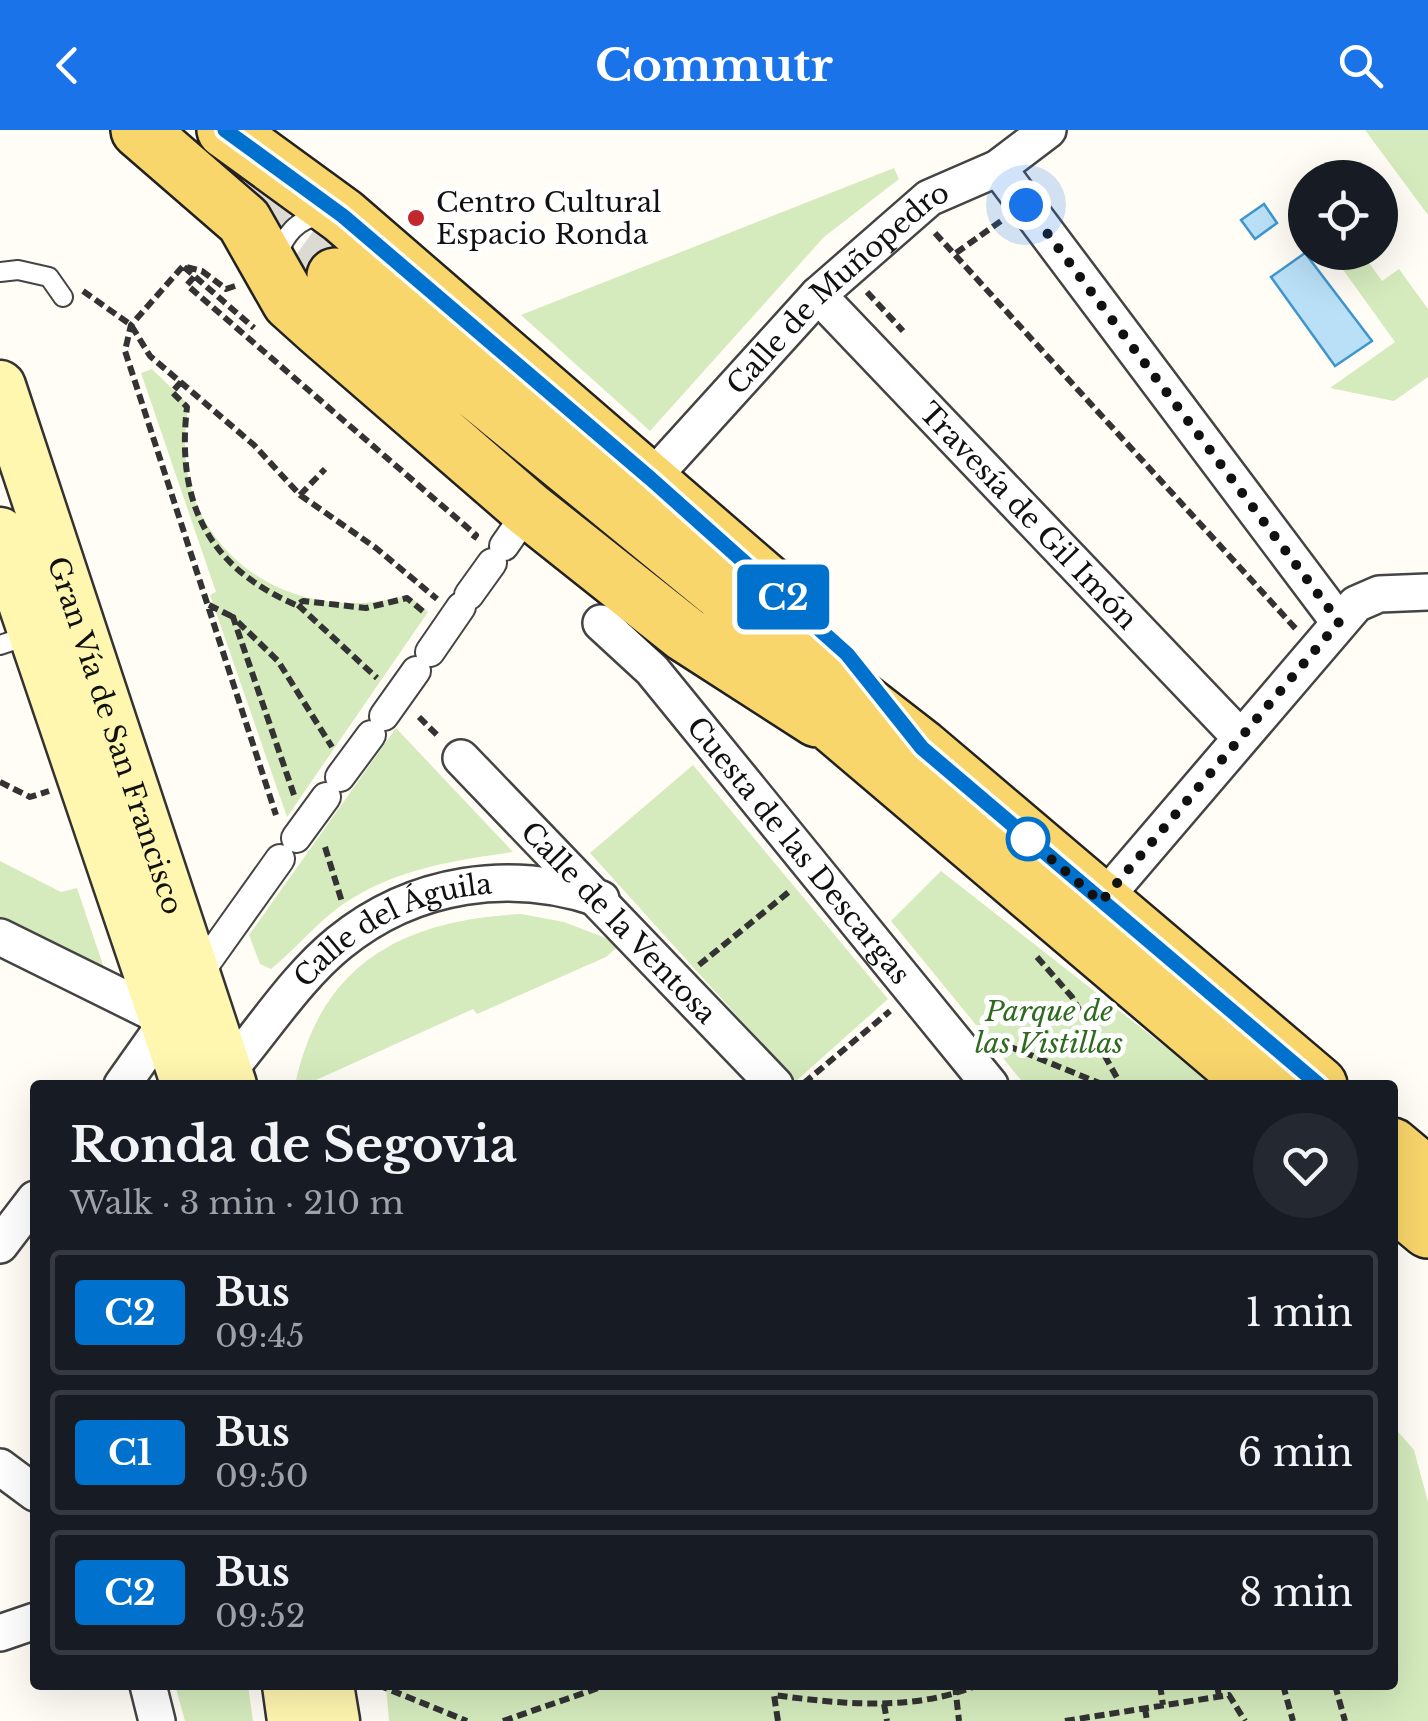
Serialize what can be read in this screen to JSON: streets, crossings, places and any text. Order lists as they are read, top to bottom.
{
  "streets": {
    "main road": ["Gran Vía de San Francisco"],
    "street": [
      "Calle de Muñopedro",
      "Travesía de Gil Imón",
      "Cuesta de las Descargas",
      "Calle de la Ventosa",
      "Calle del Águila"
    ]
  },
  "crossings": [
    ["Calle de Muñopedro", "Travesía de Gil Imón"],
    ["Gran Vía de San Francisco", "Calle del Águila"],
    ["Calle de la Ventosa", "Calle del Águila"]
  ],
  "parks": ["Parque de las Vistillas"],
  "places": ["Centro Cultural Espacio Ronda"],
  "lines": ["bus line C2"],
  "page": {
    "header": "Commutr",
    "on_map": "C2",
    "heading": ["Ronda de Segovia", "Walk · 3 min · 210 m"],
    "list": [
      {
        "mark": "C2",
        "name": "Bus",
        "note": "09:45",
        "value": "1 min"
      },
      {
        "mark": "C1",
        "name": "Bus",
        "note": "09:50",
        "value": "6 min"
      },
      {
        "mark": "C2",
        "name": "Bus",
        "note": "09:52",
        "value": "8 min"
      }
    ]
  }
}
